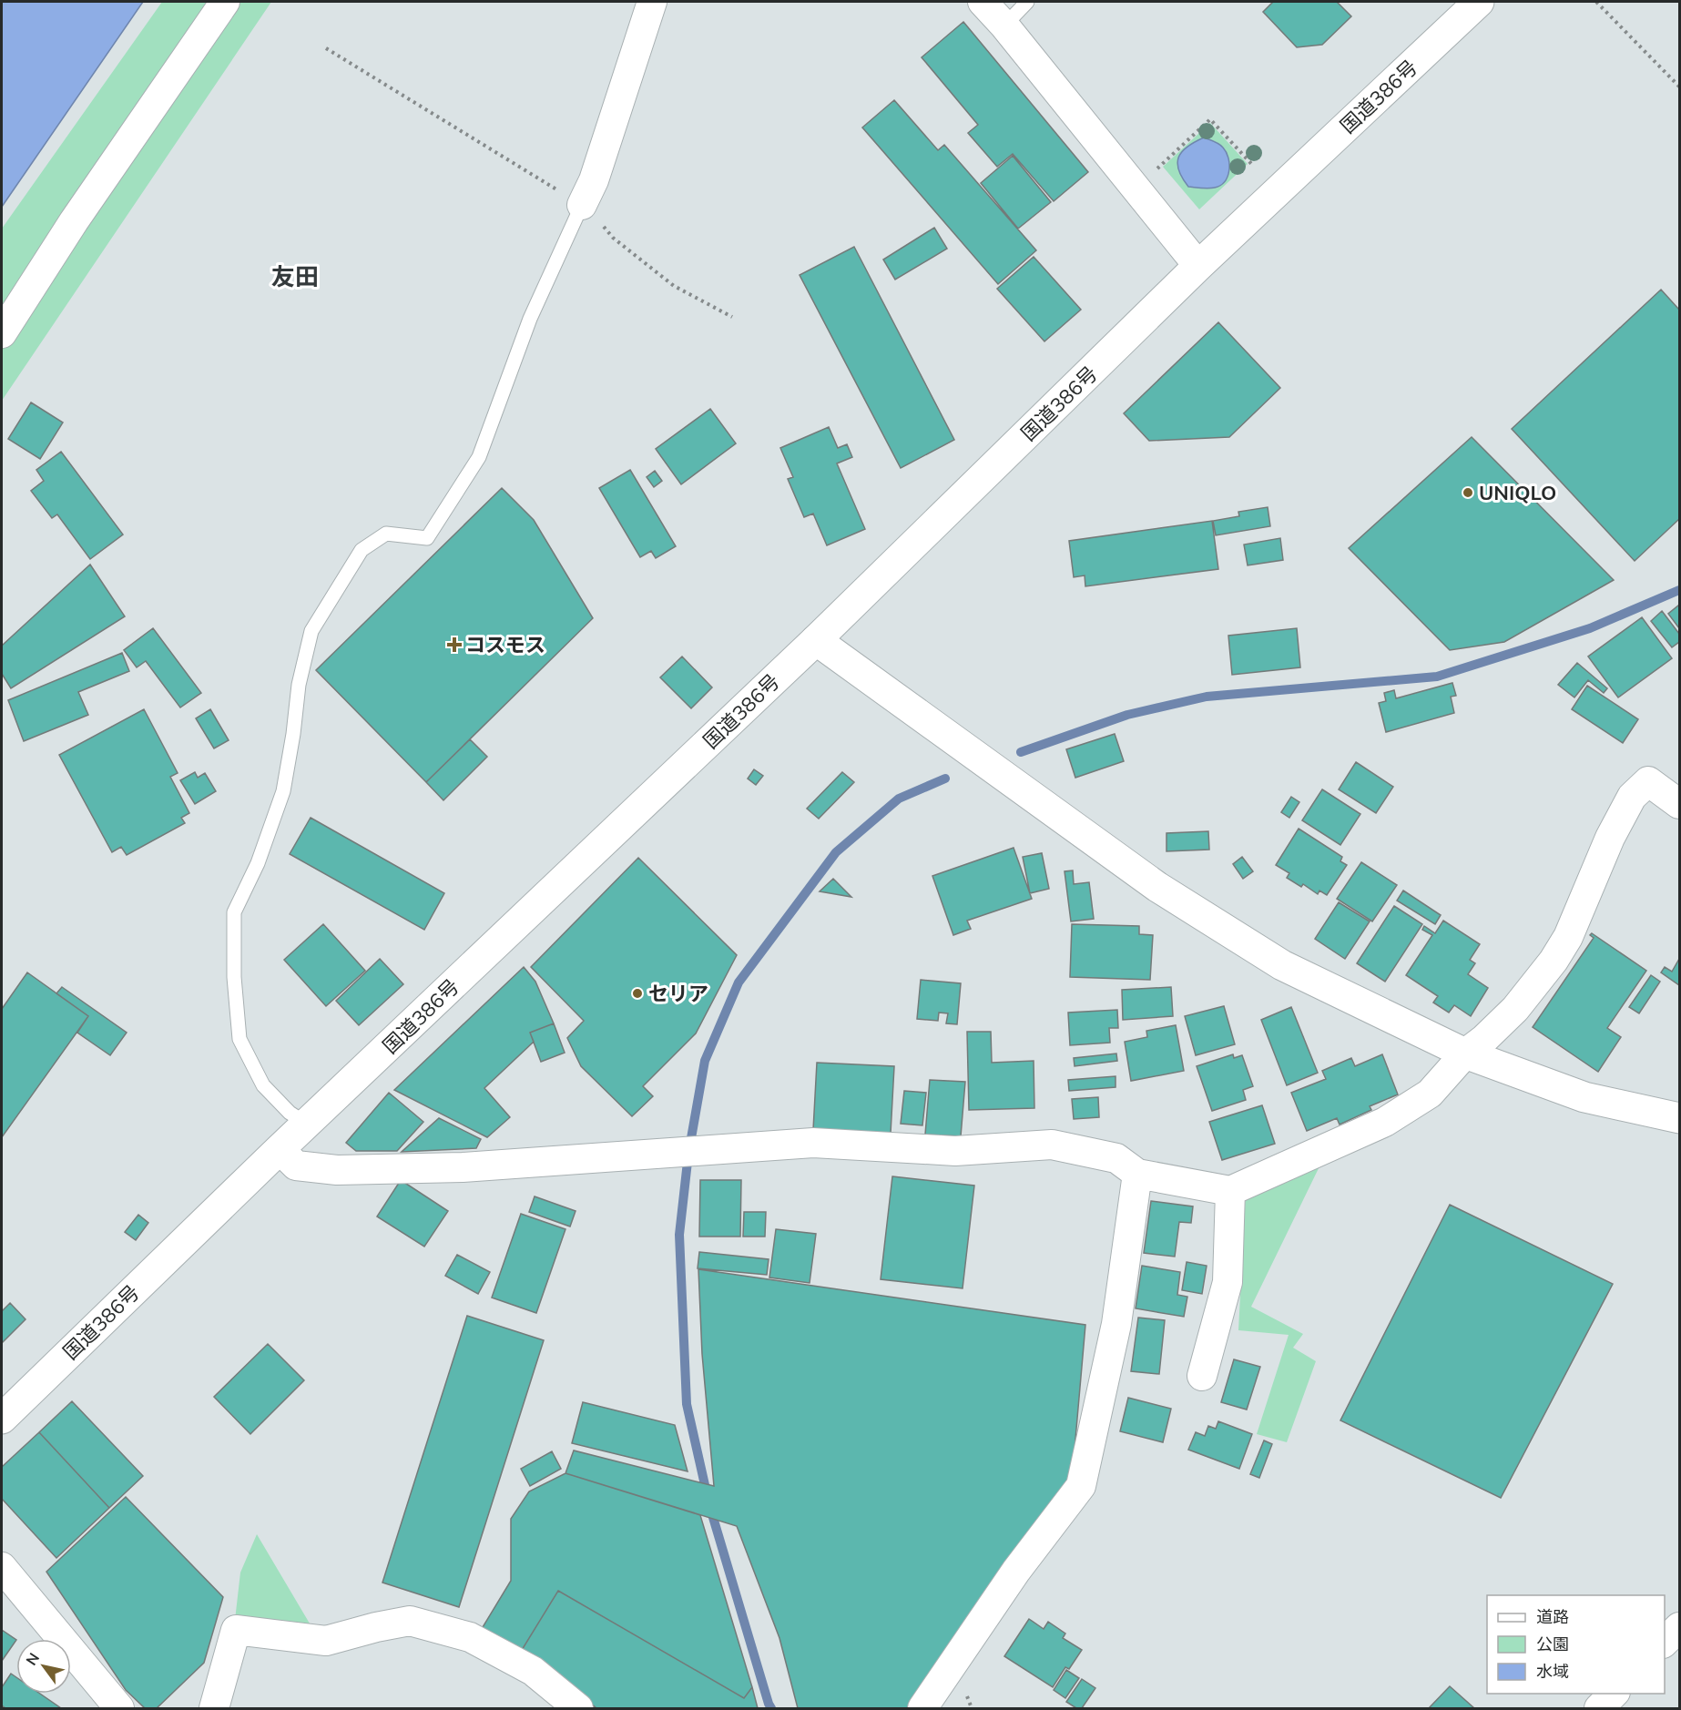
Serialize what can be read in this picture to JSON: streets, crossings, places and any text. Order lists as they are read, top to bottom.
{
  "streets": {
    "main road": ["国道386号"]
  },
  "districts": ["友田"],
  "places": {
    "other": ["UNIQLO", "セリア"],
    "health": ["コスモス"]
  },
  "legend": ["道路", "公園", "水域"],
  "north": "top left"
}
